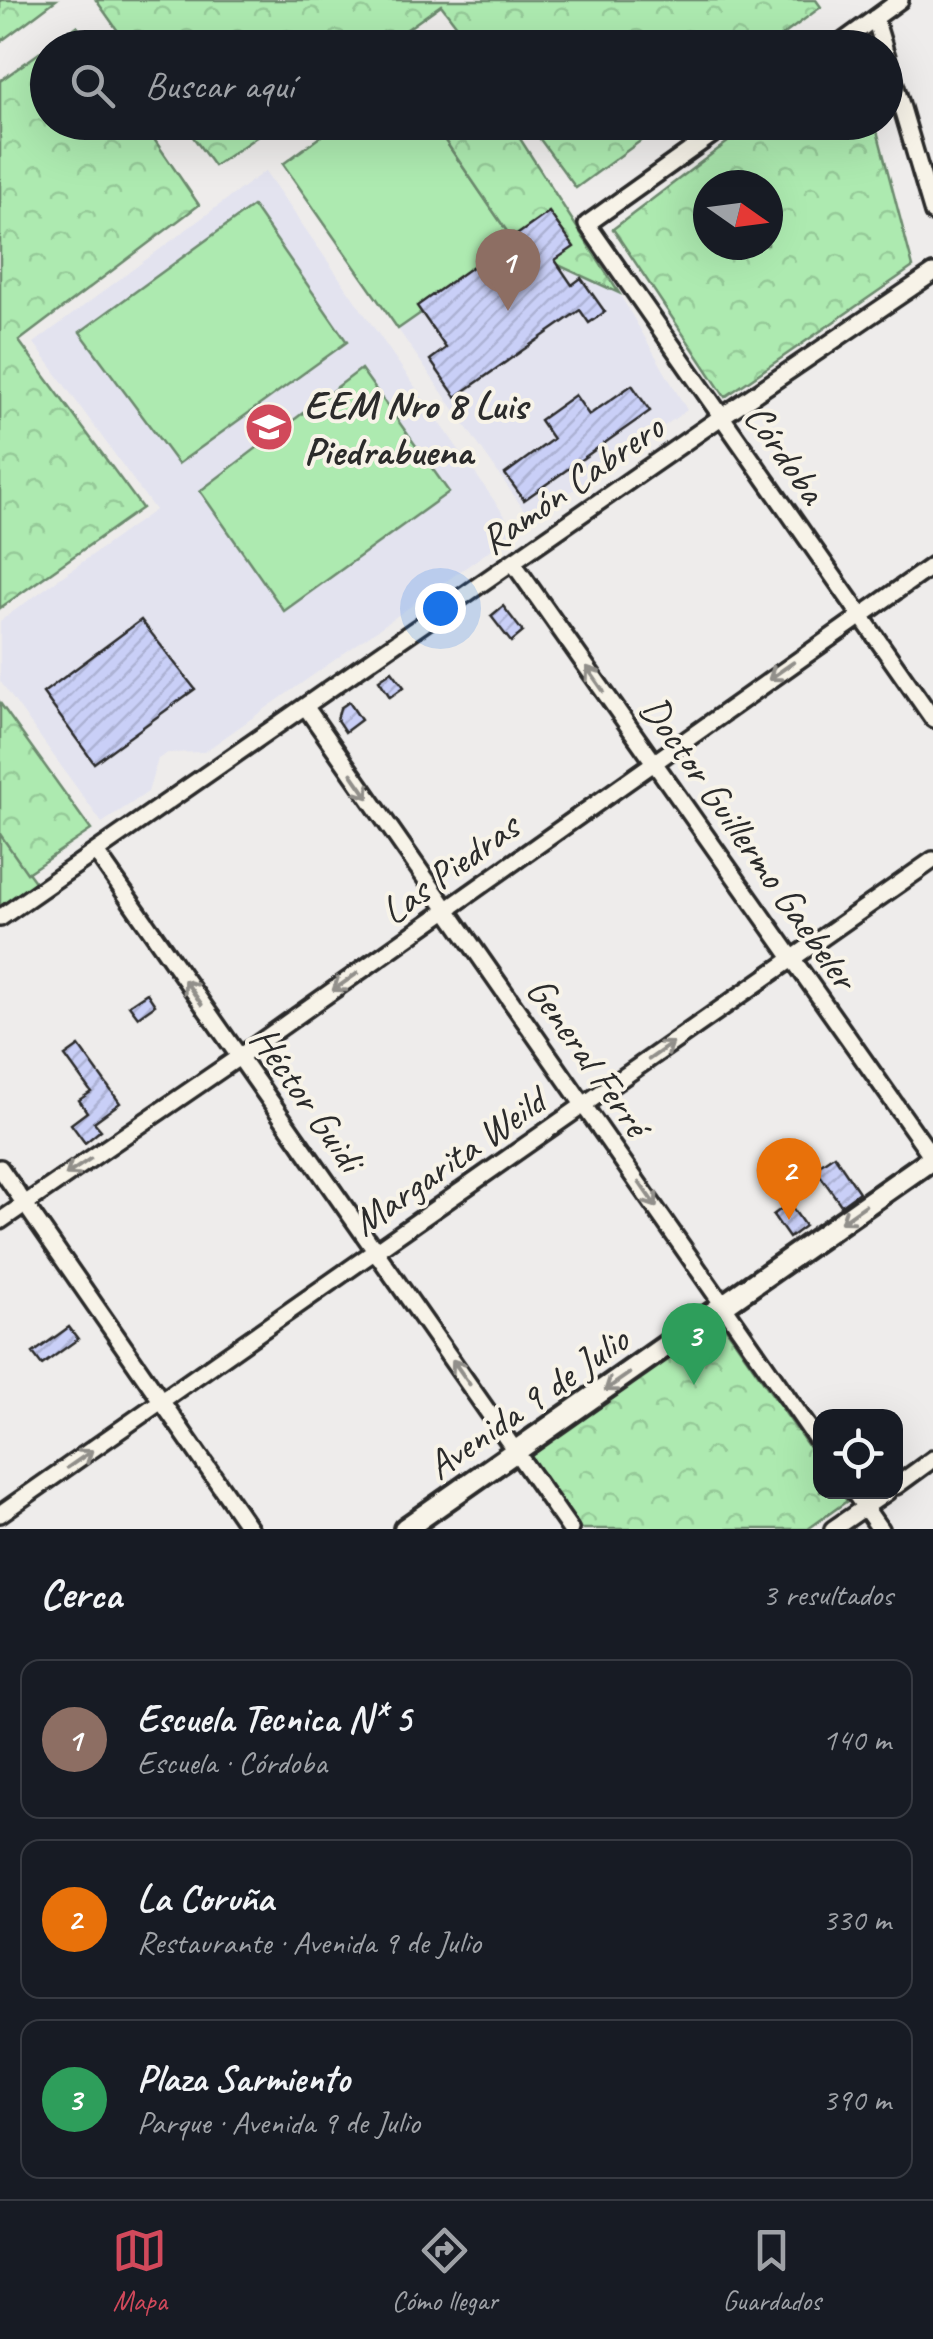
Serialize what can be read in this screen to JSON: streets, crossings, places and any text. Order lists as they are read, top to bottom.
{
  "streets": {
    "street": [
      "Córdoba",
      "Ramón Cabrero",
      "Doctor Guillermo Gaebeler",
      "Las Piedras",
      "General Ferré",
      "Héctor Guidi",
      "Margarita Weild",
      "Avenida 9 de Julio"
    ]
  },
  "crossings": [
    ["Córdoba", "Ramón Cabrero"],
    ["Córdoba", "Las Piedras"],
    ["Ramón Cabrero", "Doctor Guillermo Gaebeler"],
    ["Ramón Cabrero", "General Ferré"],
    ["Ramón Cabrero", "Héctor Guidi"],
    ["Doctor Guillermo Gaebeler", "Las Piedras"],
    ["Doctor Guillermo Gaebeler", "Margarita Weild"],
    ["Doctor Guillermo Gaebeler", "Avenida 9 de Julio"],
    ["Las Piedras", "General Ferré"],
    ["Las Piedras", "Héctor Guidi"],
    ["General Ferré", "Margarita Weild"],
    ["General Ferré", "Avenida 9 de Julio"],
    ["Héctor Guidi", "Margarita Weild"],
    ["Héctor Guidi", "Avenida 9 de Julio"]
  ],
  "one_way": [
    "Las Piedras",
    "General Ferré",
    "Héctor Guidi",
    "Margarita Weild",
    "Avenida 9 de Julio"
  ],
  "places": {
    "school or university": ["EEM Nro 8 Luis Piedrabuena"]
  },
  "north": "right",
  "page": {
    "search": "Buscar aquí",
    "pins": ["1", "2", "3"],
    "heading": ["Cerca", "3 resultados"],
    "list": [
      {
        "mark": "1",
        "name": "Escuela Tecnica N* 5",
        "note": "Escuela · Córdoba",
        "value": "140 m"
      },
      {
        "mark": "2",
        "name": "La Coruña",
        "note": "Restaurante · Avenida 9 de Julio",
        "value": "330 m"
      },
      {
        "mark": "3",
        "name": "Plaza Sarmiento",
        "note": "Parque · Avenida 9 de Julio",
        "value": "390 m"
      }
    ],
    "nav": ["Mapa", "Cómo llegar", "Guardados"]
  }
}
